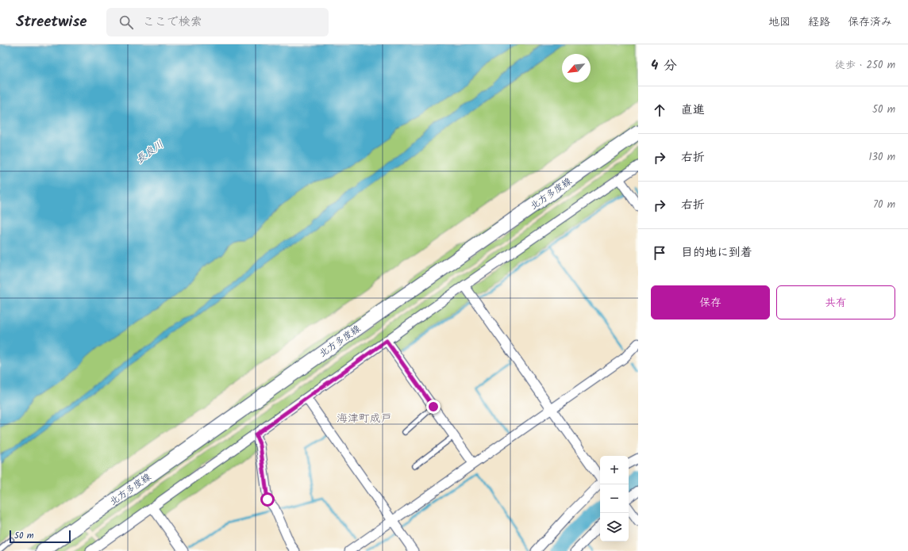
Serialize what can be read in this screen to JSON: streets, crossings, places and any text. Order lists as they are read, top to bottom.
{
  "streets": {
    "main road": ["北方多度線"]
  },
  "districts": ["海津町成戸"],
  "water": ["長良川"],
  "scale_bar": "50 m",
  "north": "bottom left",
  "page": {
    "header": "Streetwise",
    "search": "ここで検索",
    "nav": ["地図", "経路", "保存済み"],
    "heading": ["4 分", "徒歩 · 250 m"],
    "list": [
      ["直進", "50 m"],
      ["右折", "130 m"],
      ["右折", "70 m"],
      "目的地に到着"
    ],
    "buttons": ["保存", "共有"],
    "map_buttons": ["+", "−"],
    "scale": "50 m"
  }
}
